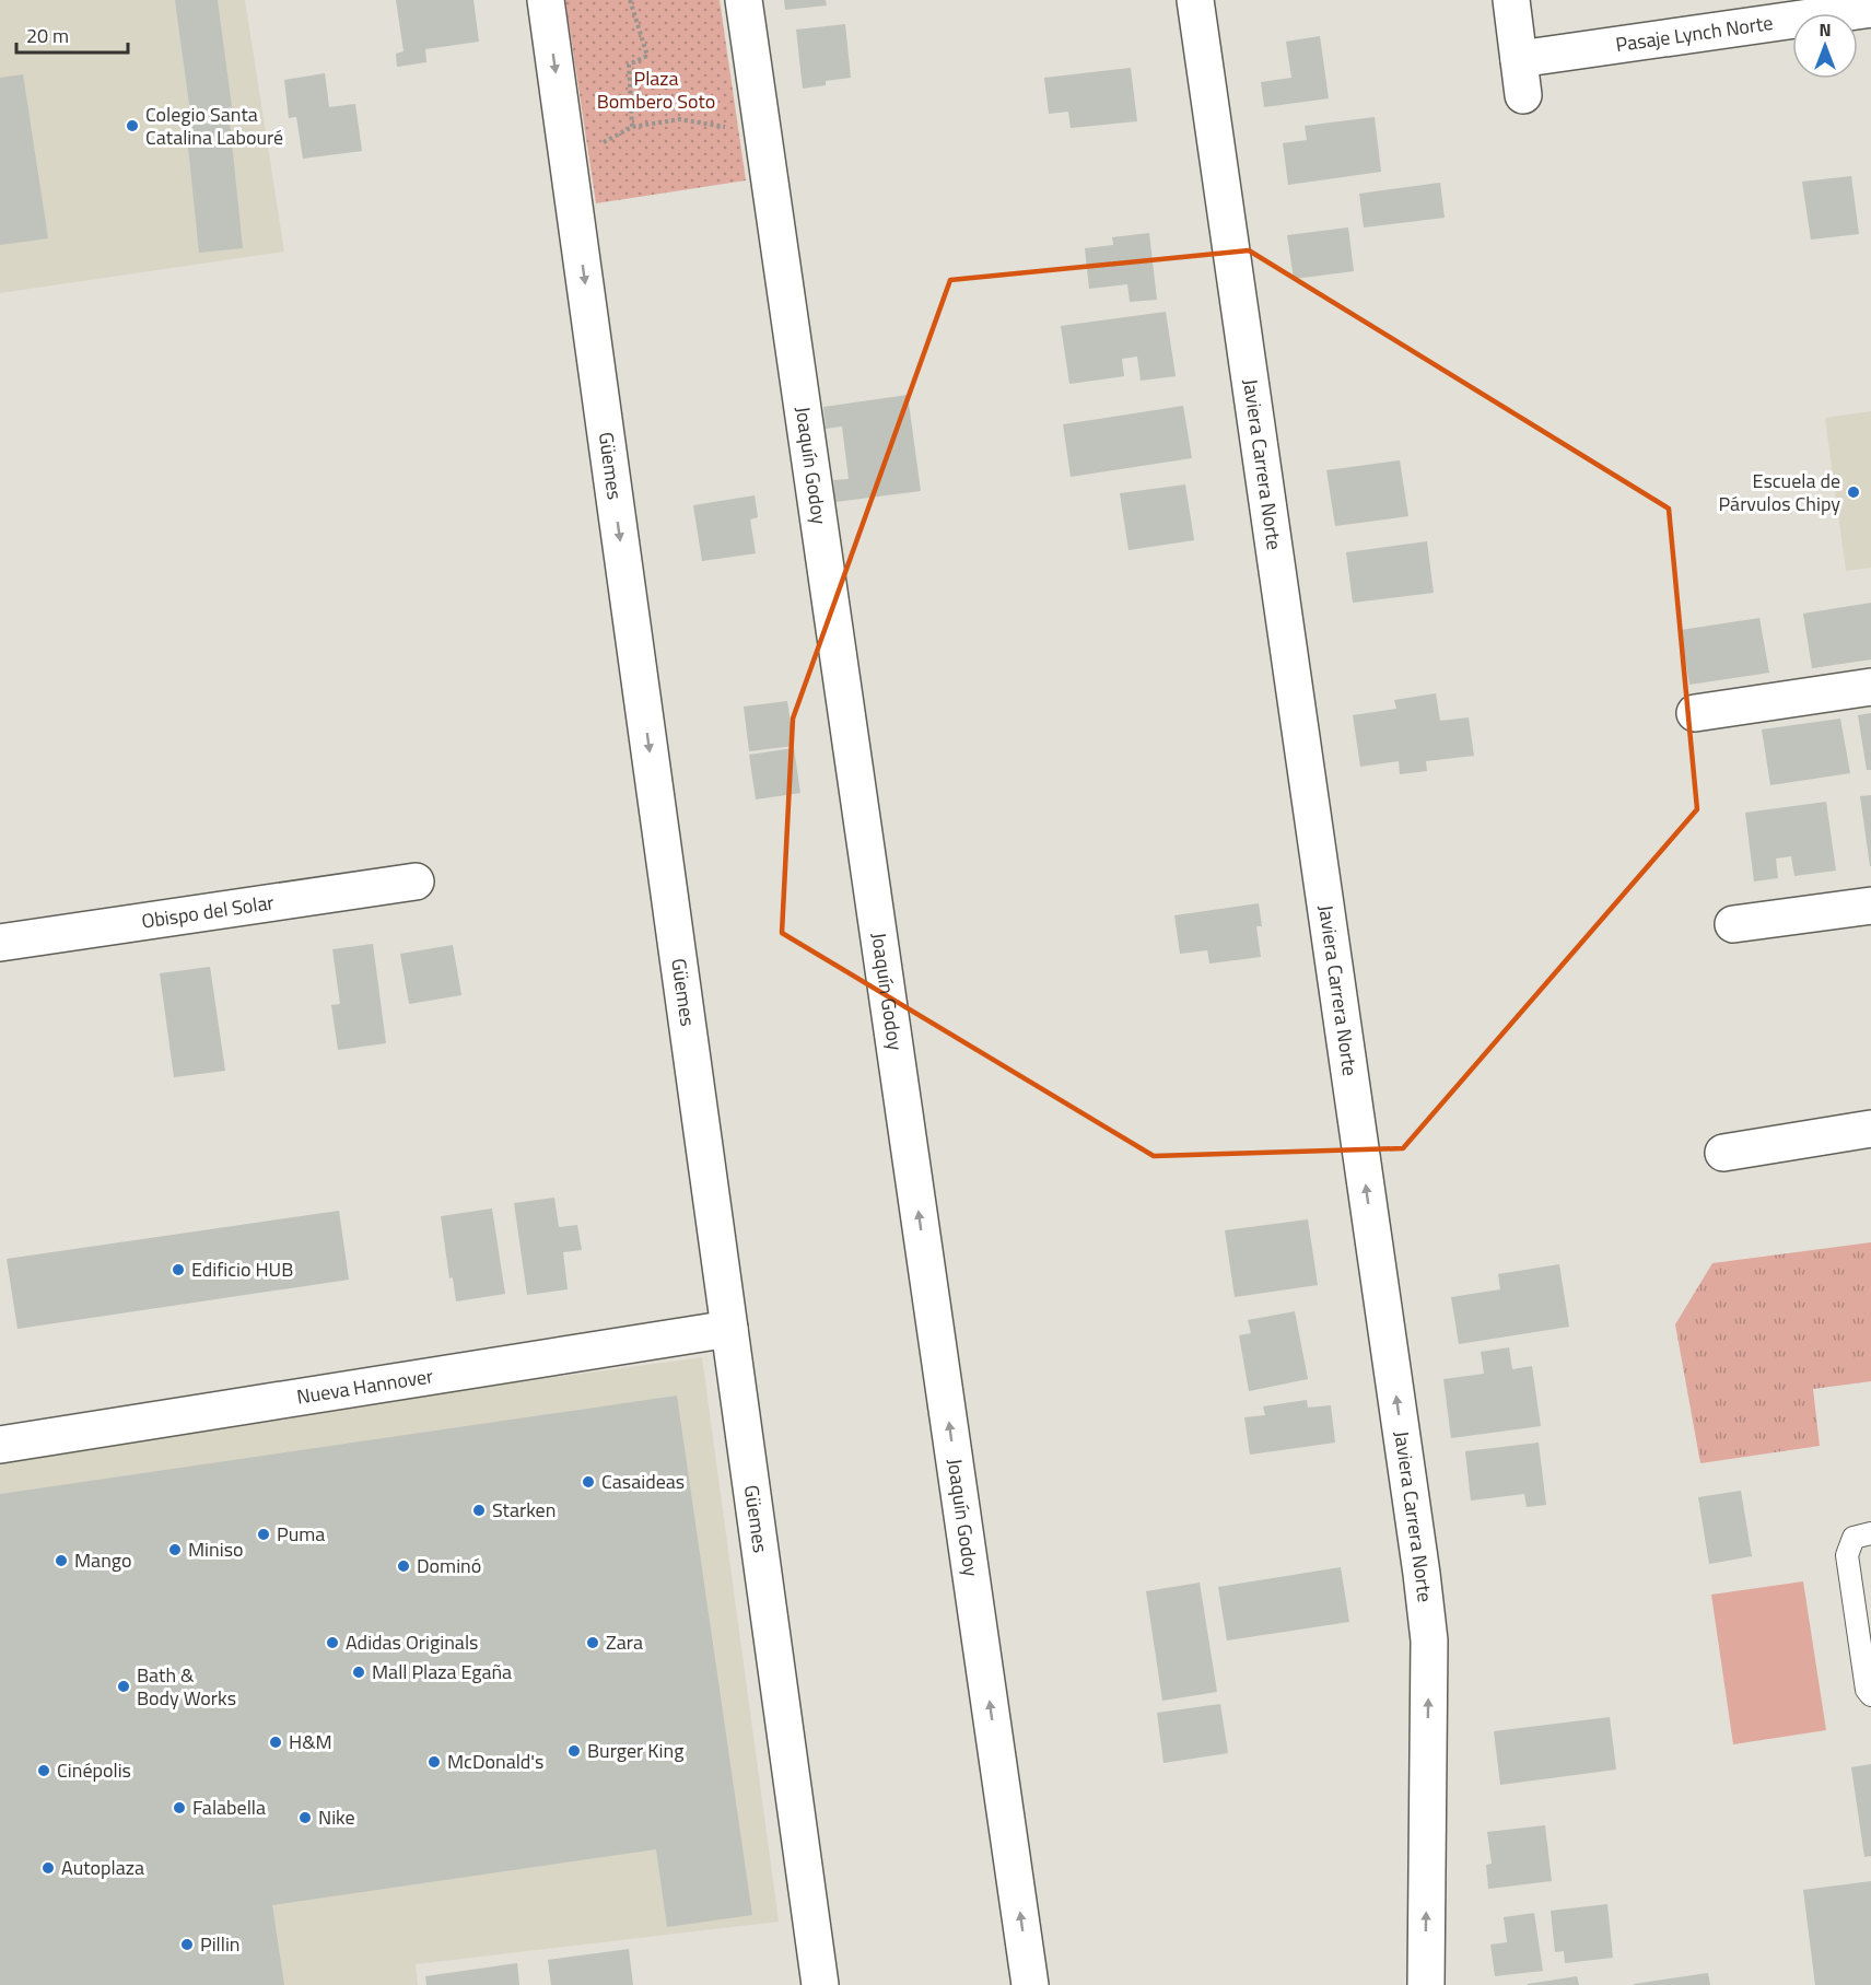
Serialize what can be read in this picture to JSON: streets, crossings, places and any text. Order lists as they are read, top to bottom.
{
  "streets": {
    "street": [
      "Pasaje Lynch Norte",
      "Javiera Carrera Norte",
      "Güemes",
      "Joaquín Godoy",
      "Obispo del Solar",
      "Nueva Hannover"
    ]
  },
  "crossings": [
    ["Güemes", "Nueva Hannover"]
  ],
  "one_way": ["Javiera Carrera Norte", "Güemes", "Joaquín Godoy"],
  "parks": ["Plaza Bombero Soto"],
  "places": [
    "Colegio Santa Catalina Labouré",
    "Escuela de Párvulos Chipy",
    "Edificio HUB",
    "Casaideas",
    "Starken",
    "Puma",
    "Miniso",
    "Mango",
    "Dominó",
    "Adidas Originals",
    "Zara",
    "Mall Plaza Egaña",
    "Bath & Body Works",
    "H&M",
    "Burger King",
    "McDonald's",
    "Cinépolis",
    "Falabella",
    "Nike",
    "Autoplaza",
    "Pillin"
  ],
  "scale_bar": "20 m",
  "north": "top"
}
